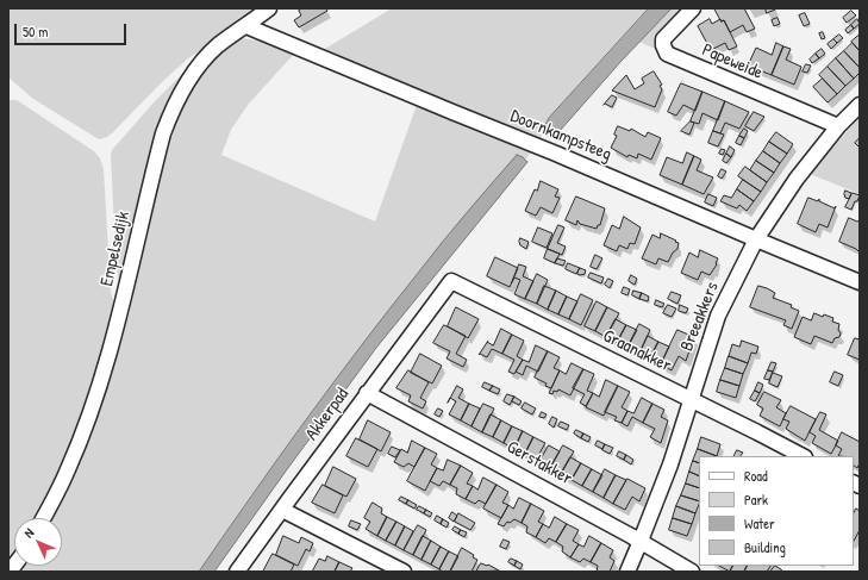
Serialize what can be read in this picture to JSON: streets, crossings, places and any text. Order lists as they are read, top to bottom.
{
  "streets": {
    "street": [
      "Papeweide",
      "Doornkampsteeg",
      "Empelsedijk",
      "Breeakkers",
      "Graanakker",
      "Akkerpad",
      "Gerstakker"
    ]
  },
  "crossings": [
    ["Papeweide", "Breeakkers"],
    ["Doornkampsteeg", "Empelsedijk"],
    ["Doornkampsteeg", "Breeakkers"],
    ["Breeakkers", "Graanakker"],
    ["Breeakkers", "Gerstakker"],
    ["Graanakker", "Akkerpad"],
    ["Akkerpad", "Gerstakker"]
  ],
  "legend": [
    "Road",
    "Park",
    "Water",
    "Building"
  ],
  "scale_bar": "50 m",
  "north": "top left"
}
